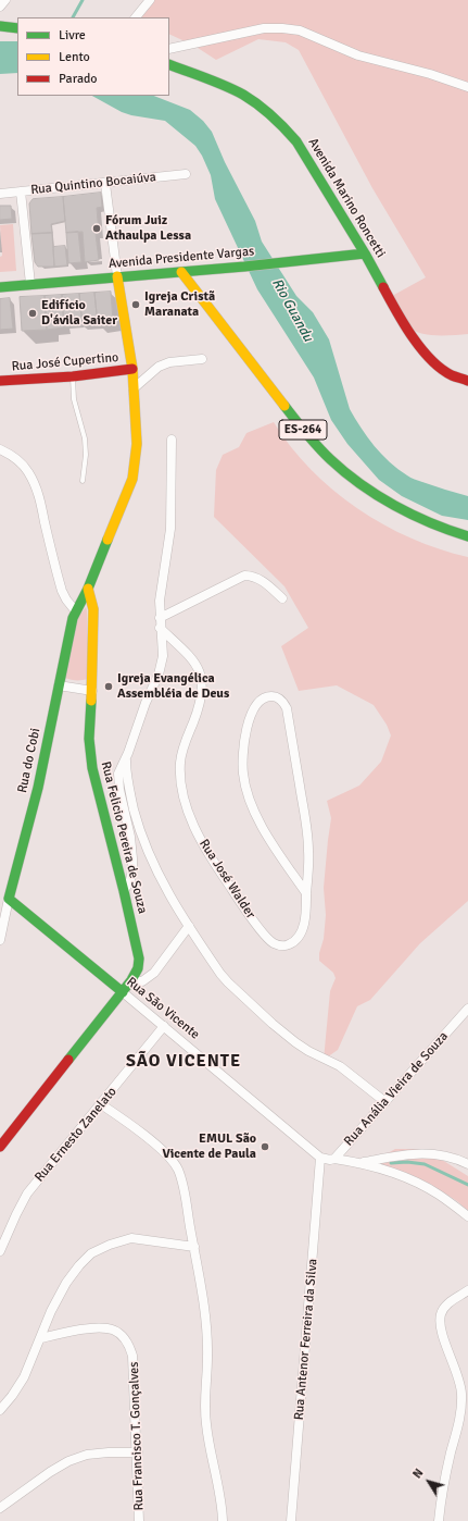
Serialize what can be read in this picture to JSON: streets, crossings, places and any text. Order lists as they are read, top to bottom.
{
  "streets": {
    "main road": [
      "Avenida Marino Roncetti",
      "Avenida Presidente Vargas",
      "Rua José Cupertino",
      "ES-264",
      "Rua do Cobi",
      "Rua Felicio Pereira de Souza",
      "Rua São Vicente"
    ],
    "street": [
      "Rua Quintino Bocaiúva",
      "Rua José Walder",
      "Rua Anália Vieira de Souza",
      "Rua Ernesto Zanelato",
      "Rua Antenor Ferreira da Silva",
      "Rua Francisco T. Gonçalves"
    ]
  },
  "crossings": [
    ["Avenida Marino Roncetti", "Avenida Presidente Vargas"],
    ["Avenida Presidente Vargas", "ES-264"],
    ["Rua do Cobi", "Rua Felicio Pereira de Souza"],
    ["Rua do Cobi", "Rua São Vicente"],
    ["Rua Felicio Pereira de Souza", "Rua São Vicente"],
    ["Rua São Vicente", "Rua Anália Vieira de Souza"],
    ["Rua São Vicente", "Rua Ernesto Zanelato"],
    ["Rua São Vicente", "Rua Antenor Ferreira da Silva"],
    ["Rua Anália Vieira de Souza", "Rua Antenor Ferreira da Silva"]
  ],
  "districts": ["SÃO VICENTE"],
  "water": ["Rio Guandu"],
  "places": [
    "Fórum Juiz Athaulpa Lessa",
    "Igreja Cristã Maranata",
    "Edifício D'ávila Saiter",
    "Igreja Evangélica Assembléia de Deus",
    "EMUL São Vicente de Paula"
  ],
  "legend": ["Livre", "Lento", "Parado"],
  "north": "top left"
}
